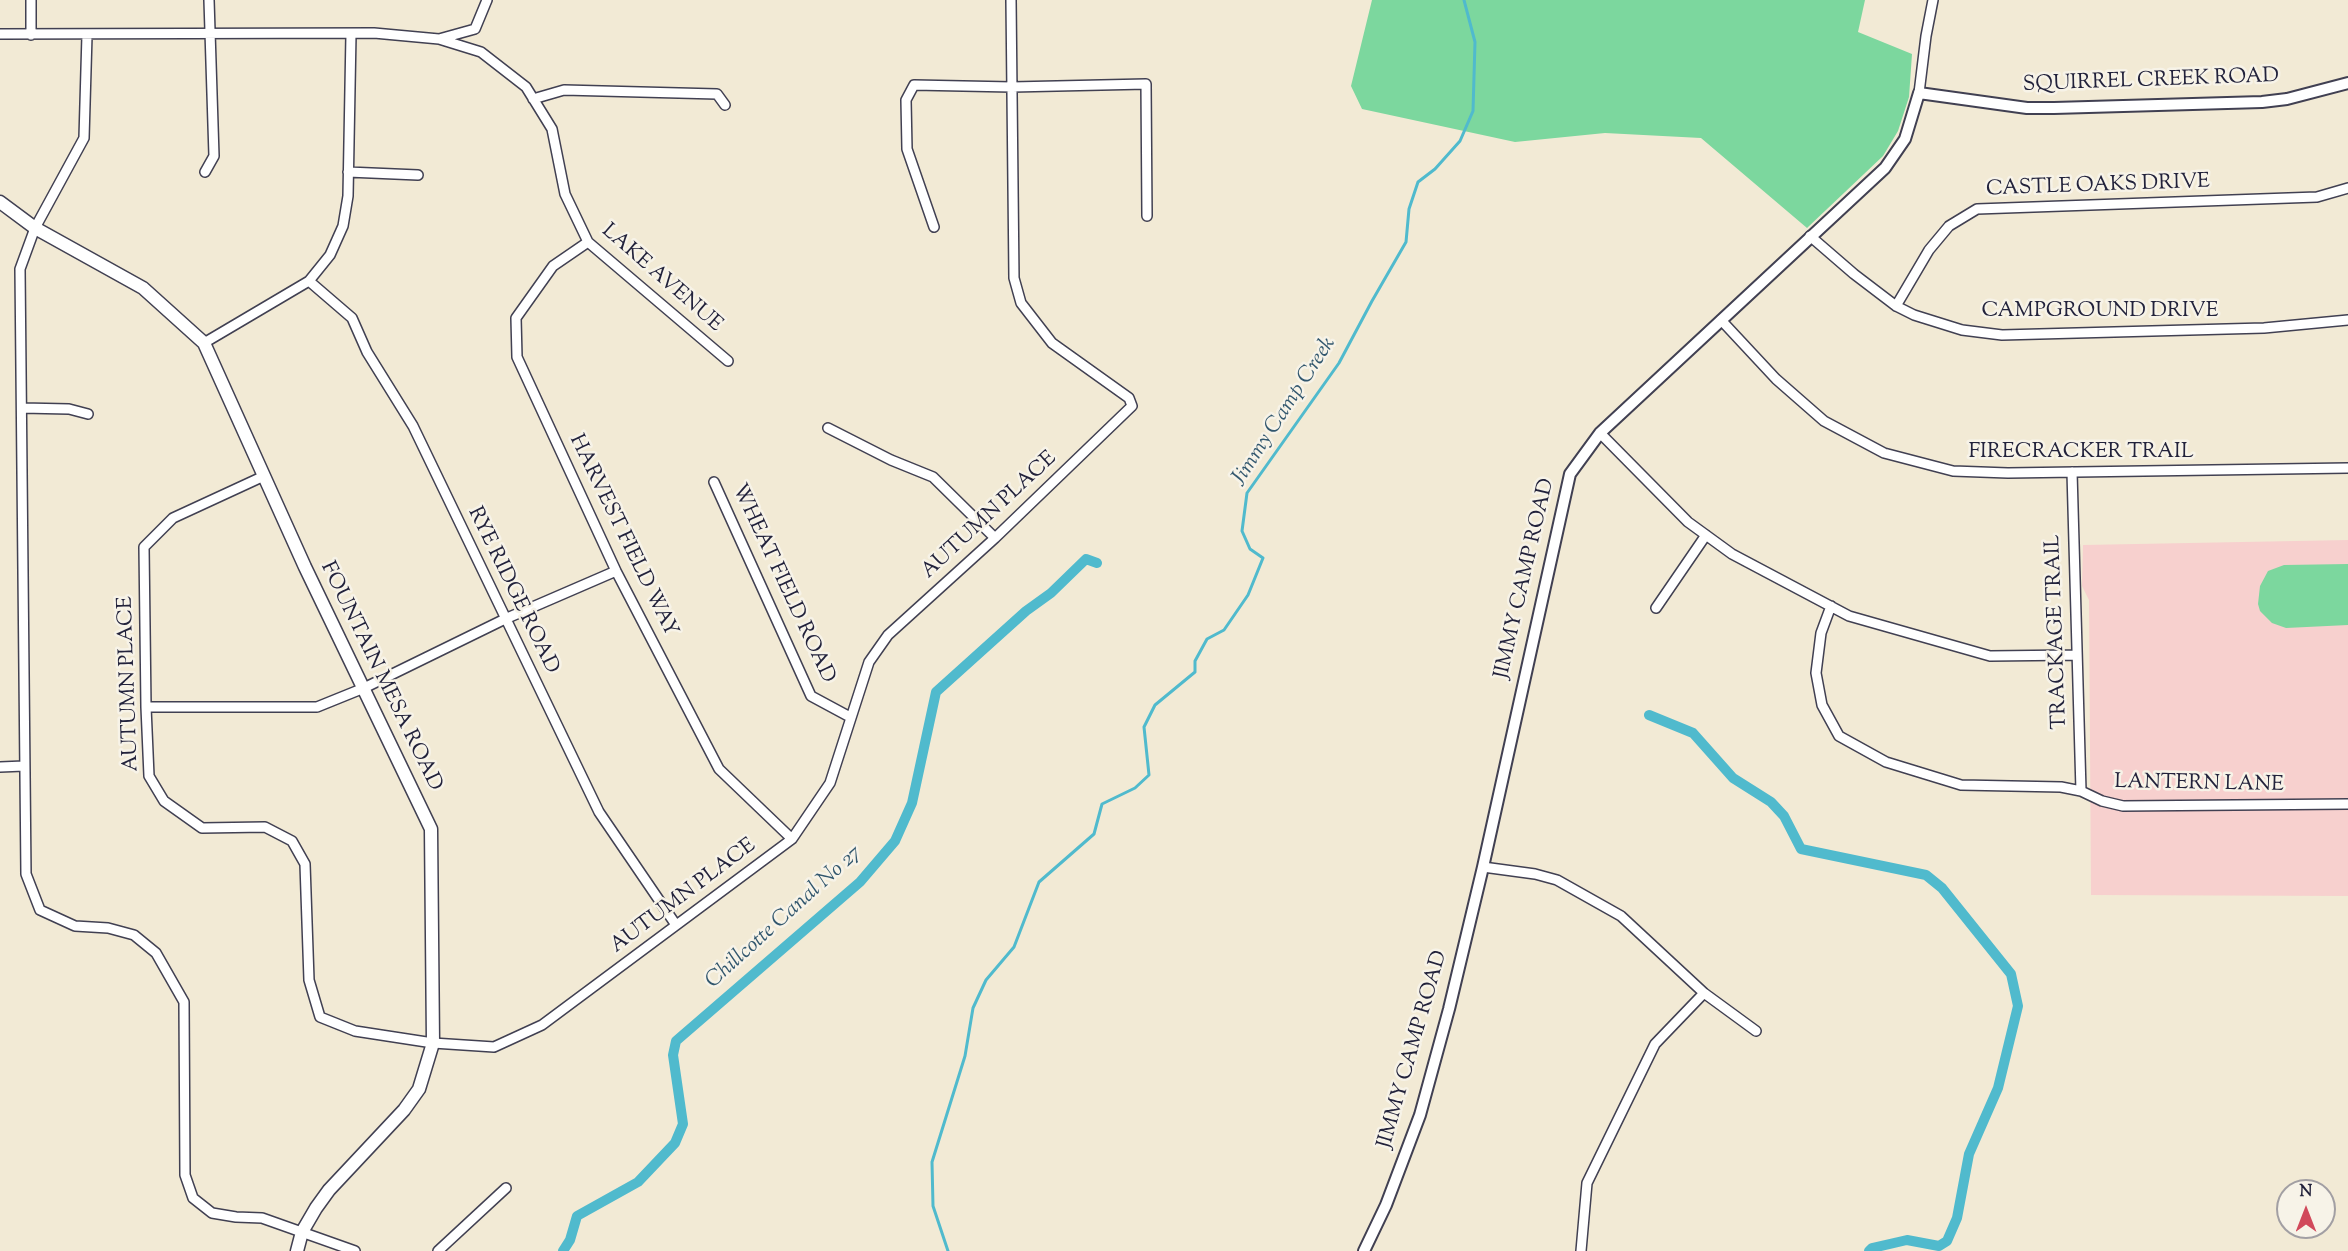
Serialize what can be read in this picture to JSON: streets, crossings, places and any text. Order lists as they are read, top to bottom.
{
  "streets": {
    "main road": ["FOUNTAIN MESA ROAD"],
    "street": [
      "SQUIRREL CREEK ROAD",
      "CASTLE OAKS DRIVE",
      "LAKE AVENUE",
      "CAMPGROUND DRIVE",
      "FIRECRACKER TRAIL",
      "AUTUMN PLACE",
      "HARVEST FIELD WAY",
      "JIMMY CAMP ROAD",
      "WHEAT FIELD ROAD",
      "RYE RIDGE ROAD",
      "TRACKAGE TRAIL",
      "LANTERN LANE"
    ]
  },
  "crossings": [
    ["SQUIRREL CREEK ROAD", "JIMMY CAMP ROAD"],
    ["CASTLE OAKS DRIVE", "CAMPGROUND DRIVE"],
    ["LAKE AVENUE", "HARVEST FIELD WAY"],
    ["CAMPGROUND DRIVE", "JIMMY CAMP ROAD"],
    ["FIRECRACKER TRAIL", "JIMMY CAMP ROAD"],
    ["FIRECRACKER TRAIL", "TRACKAGE TRAIL"],
    ["AUTUMN PLACE", "HARVEST FIELD WAY"],
    ["AUTUMN PLACE", "WHEAT FIELD ROAD"],
    ["AUTUMN PLACE", "RYE RIDGE ROAD"],
    ["AUTUMN PLACE", "FOUNTAIN MESA ROAD"],
    ["TRACKAGE TRAIL", "LANTERN LANE"]
  ],
  "water": ["Jimmy Camp Creek", "Chillcotte Canal No 27"],
  "north": "top"
}
